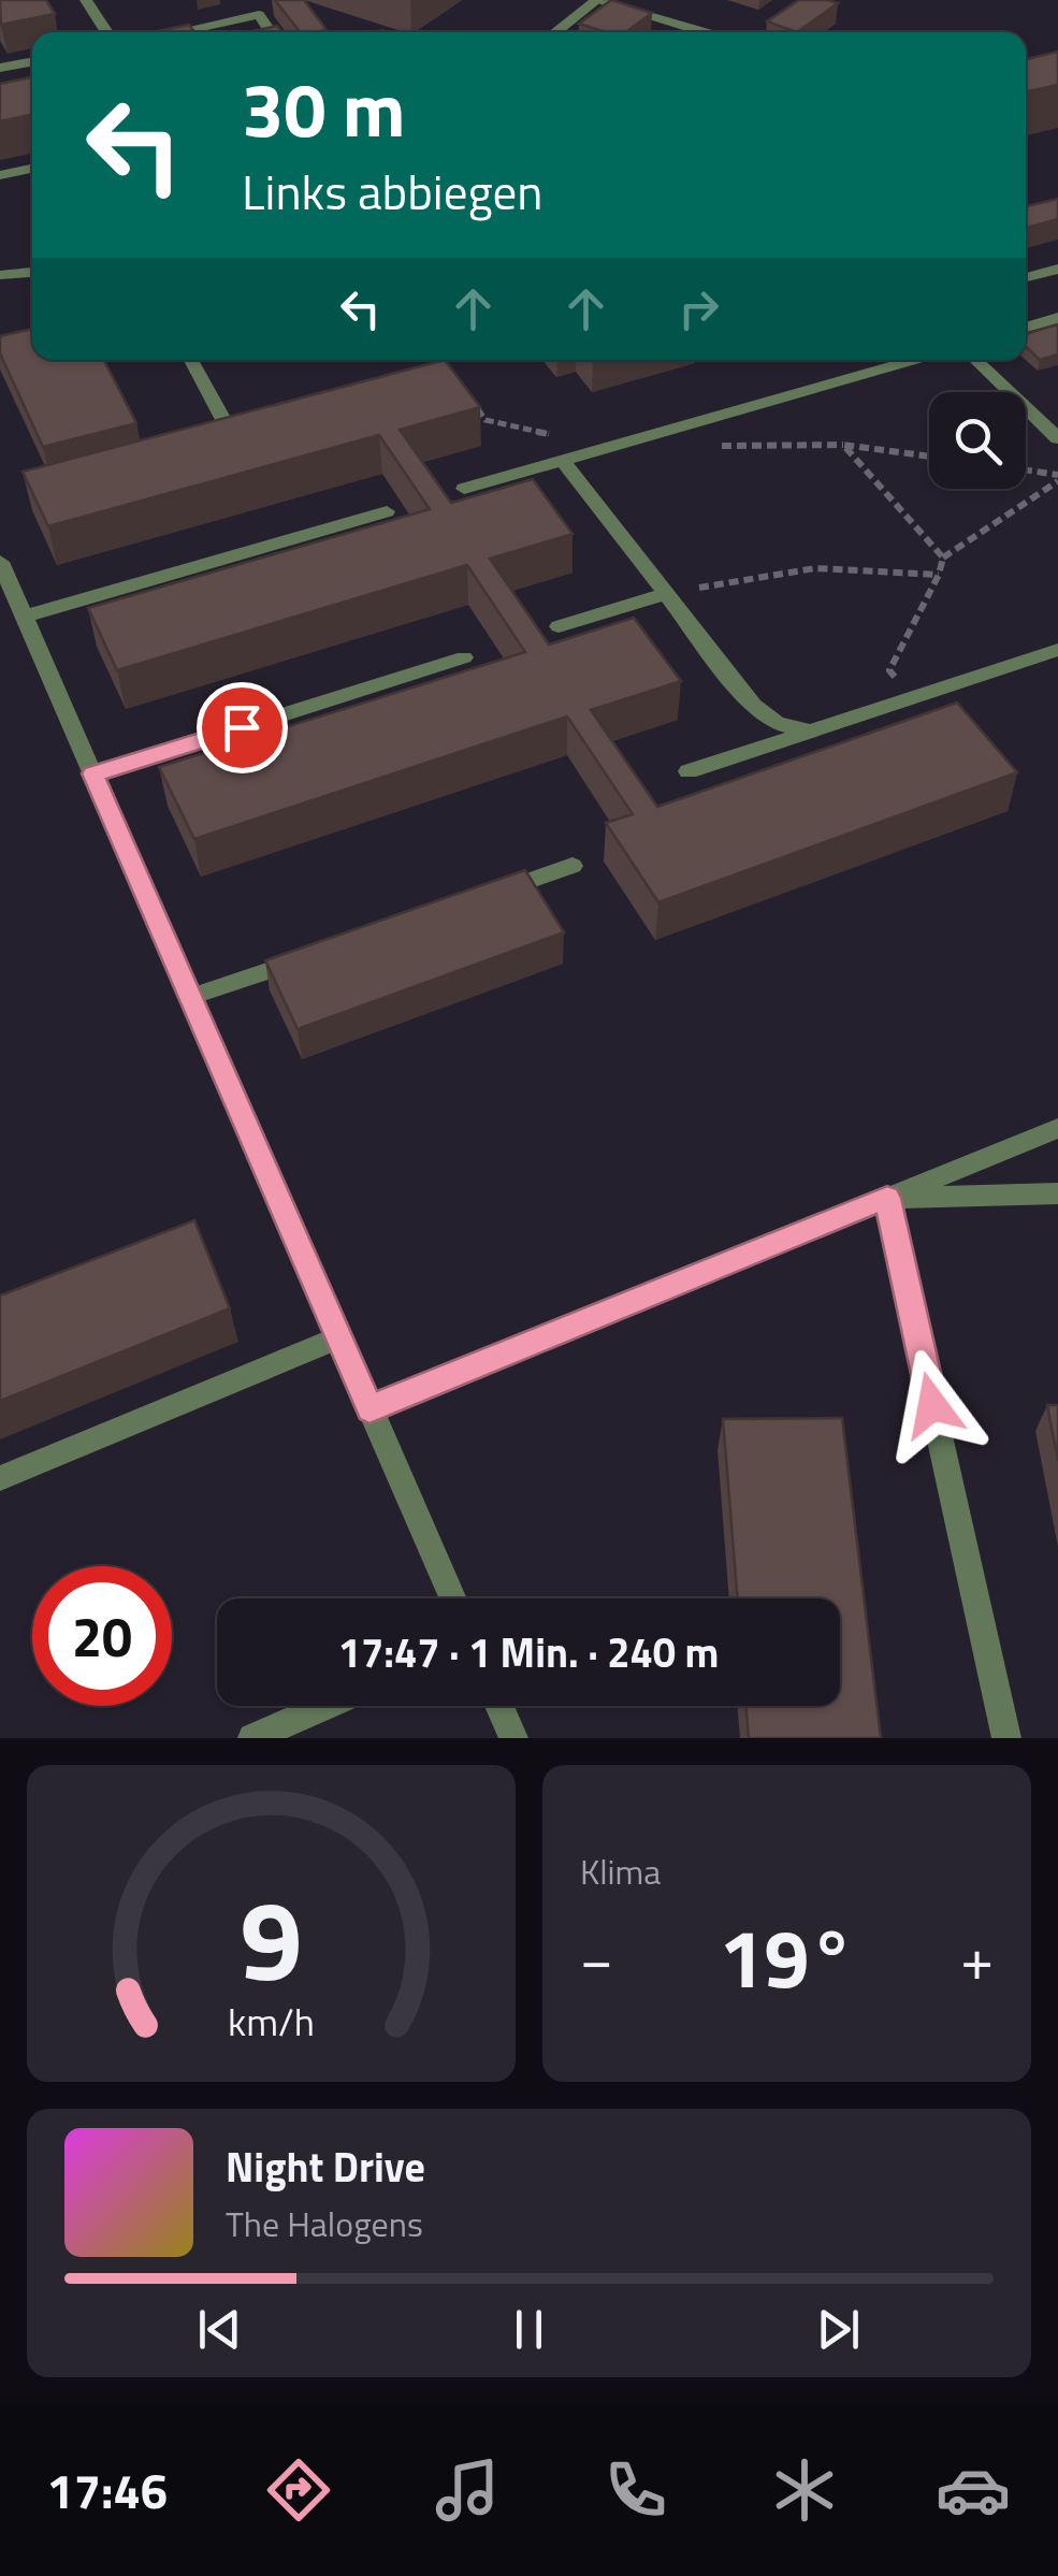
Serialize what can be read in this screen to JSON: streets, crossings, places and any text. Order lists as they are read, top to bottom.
{
  "page": {
    "turn": ["30 m", "Links abbiegen"],
    "limit": "20",
    "trip": "17:47 · 1 Min. · 240 m",
    "tile": "Klima",
    "heat": ["−", "19°", "+"],
    "song": ["Night Drive", "The Halogens"],
    "tabs": "17:46",
    "gauge": ["9", "km/h"]
  }
}
